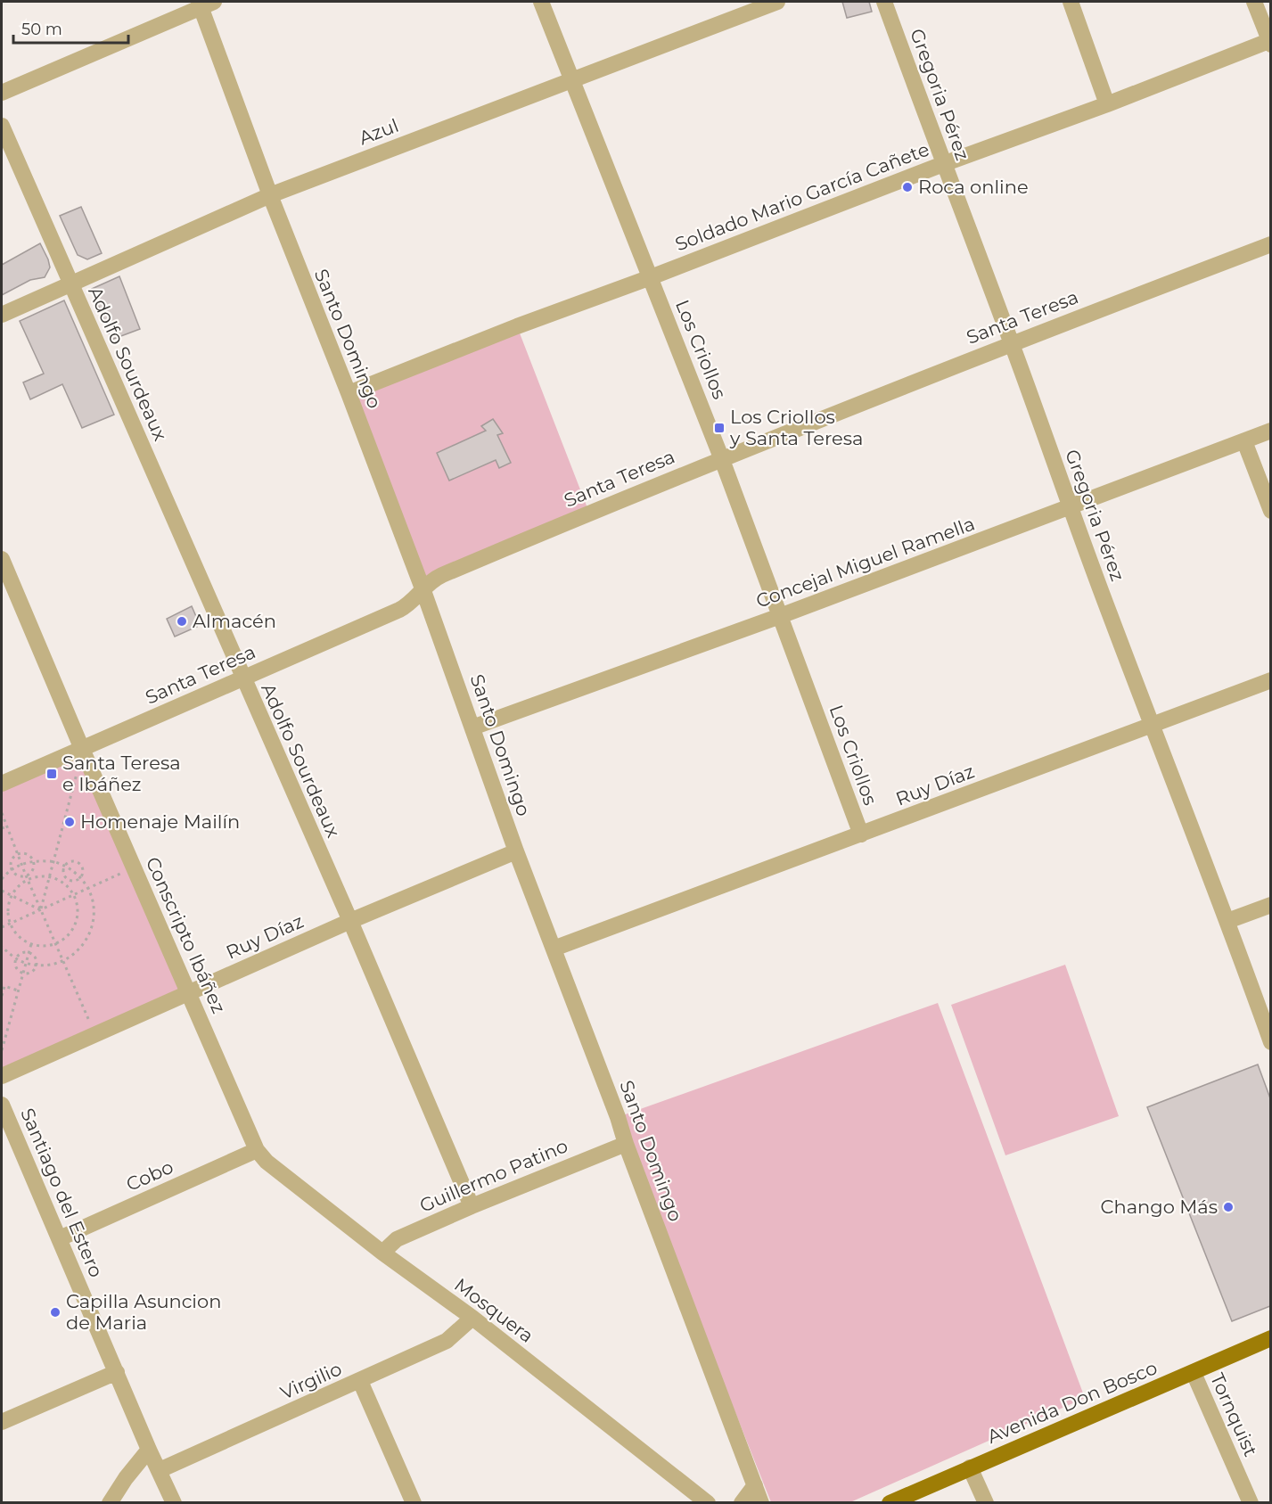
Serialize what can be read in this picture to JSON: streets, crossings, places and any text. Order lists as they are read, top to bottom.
{
  "streets": {
    "main road": ["Avenida Don Bosco"],
    "street": [
      "Gregoria Pérez",
      "Azul",
      "Soldado Mario García Cañete",
      "Santa Teresa",
      "Santo Domingo",
      "Los Criollos",
      "Adolfo Sourdeaux",
      "Concejal Miguel Ramella",
      "Ruy Díaz",
      "Conscripto Ibáñez",
      "Cobo",
      "Guillermo Patino",
      "Santiago del Estero",
      "Mosquera",
      "Virgilio",
      "Tornquist"
    ]
  },
  "crossings": [
    ["Gregoria Pérez", "Soldado Mario García Cañete"],
    ["Gregoria Pérez", "Santa Teresa"],
    ["Gregoria Pérez", "Concejal Miguel Ramella"],
    ["Gregoria Pérez", "Ruy Díaz"],
    ["Azul", "Santo Domingo"],
    ["Azul", "Los Criollos"],
    ["Azul", "Adolfo Sourdeaux"],
    ["Soldado Mario García Cañete", "Santo Domingo"],
    ["Soldado Mario García Cañete", "Los Criollos"],
    ["Santa Teresa", "Santo Domingo"],
    ["Santa Teresa", "Los Criollos"],
    ["Santa Teresa", "Adolfo Sourdeaux"],
    ["Santa Teresa", "Conscripto Ibáñez"],
    ["Santo Domingo", "Concejal Miguel Ramella"],
    ["Santo Domingo", "Ruy Díaz"],
    ["Santo Domingo", "Guillermo Patino"],
    ["Los Criollos", "Concejal Miguel Ramella"],
    ["Los Criollos", "Ruy Díaz"],
    ["Adolfo Sourdeaux", "Ruy Díaz"],
    ["Adolfo Sourdeaux", "Guillermo Patino"],
    ["Ruy Díaz", "Conscripto Ibáñez"],
    ["Conscripto Ibáñez", "Cobo"],
    ["Conscripto Ibáñez", "Mosquera"],
    ["Cobo", "Santiago del Estero"],
    ["Cobo", "Mosquera"],
    ["Guillermo Patino", "Mosquera"],
    ["Santiago del Estero", "Virgilio"],
    ["Mosquera", "Virgilio"],
    ["Avenida Don Bosco", "Tornquist"]
  ],
  "places": {
    "other": [
      "Roca online",
      "Almacén",
      "Homenaje Mailín",
      "Chango Más",
      "Capilla Asuncion de Maria"
    ],
    "transit": ["Los Criollos y Santa Teresa", "Santa Teresa e Ibáñez"]
  },
  "scale_bar": "50 m"
}
